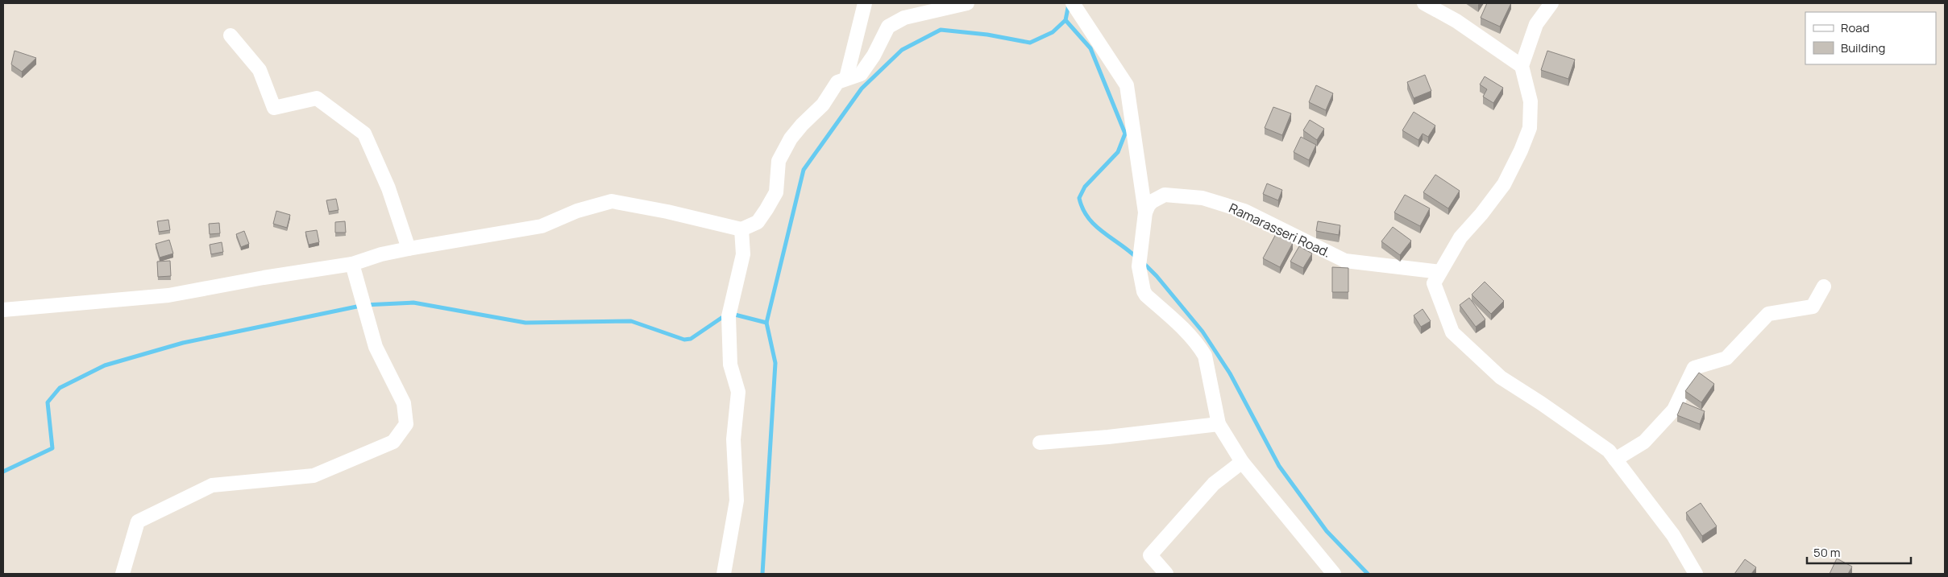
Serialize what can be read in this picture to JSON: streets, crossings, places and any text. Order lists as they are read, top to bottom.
{
  "streets": {
    "street": ["Ramarasseri Road."]
  },
  "legend": ["Road", "Building"],
  "scale_bar": "50 m"
}
